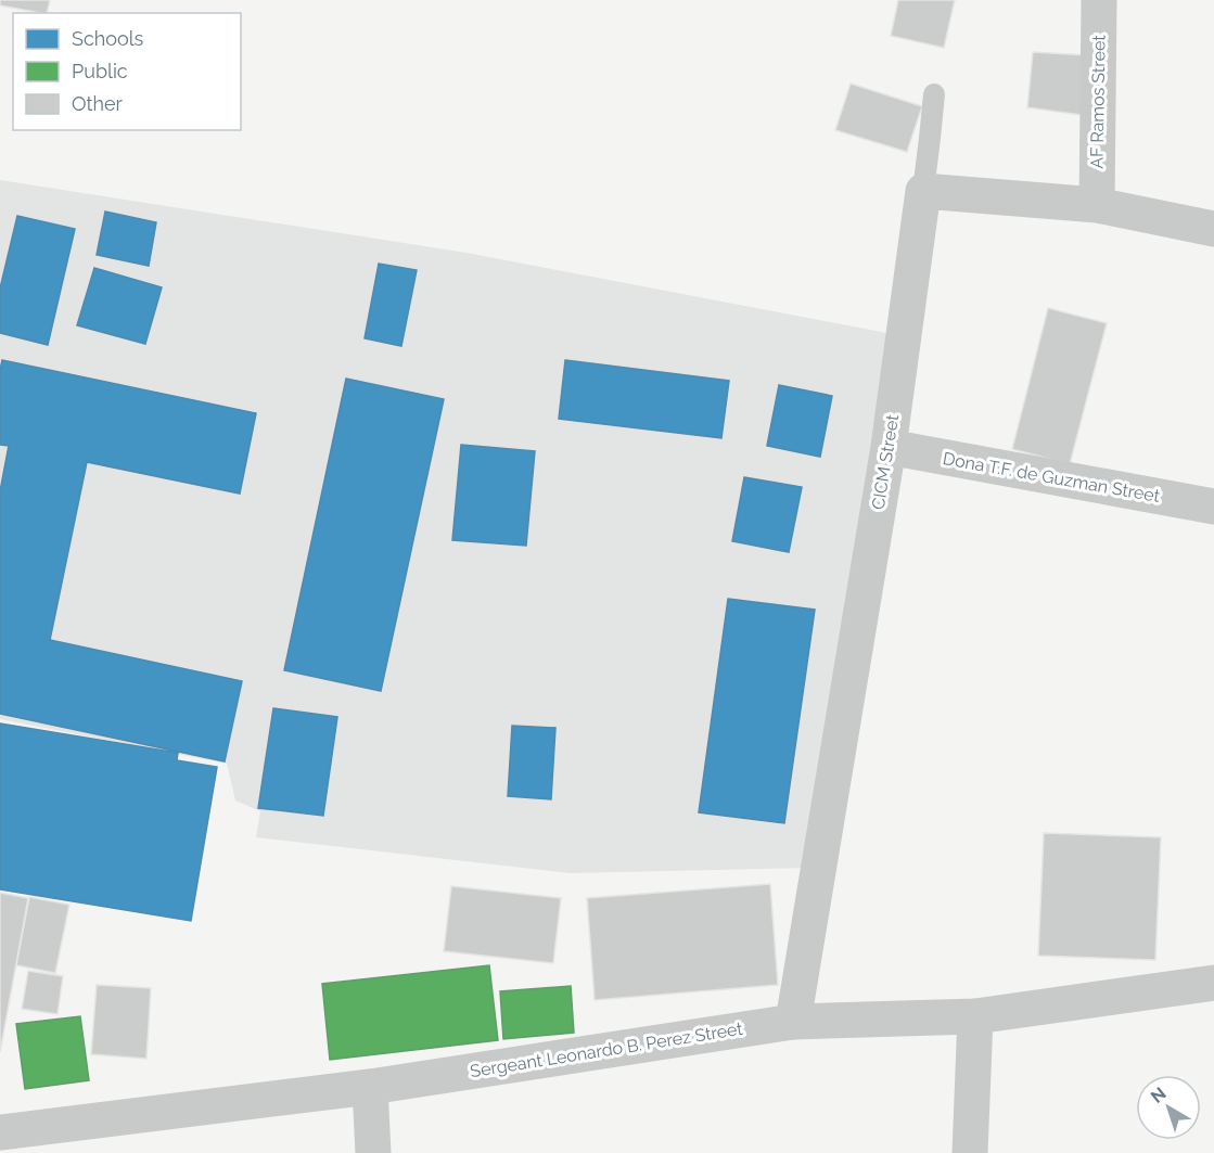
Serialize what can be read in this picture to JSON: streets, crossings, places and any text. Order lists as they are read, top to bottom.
{
  "streets": {
    "street": [
      "AF Ramos Street",
      "CICM Street",
      "Dona T.F. de Guzman Street",
      "Sergeant Leonardo B. Perez Street"
    ]
  },
  "crossings": [
    ["CICM Street", "Dona T.F. de Guzman Street"],
    ["CICM Street", "Sergeant Leonardo B. Perez Street"]
  ],
  "legend": ["Schools", "Public", "Other"],
  "north": "top left"
}
